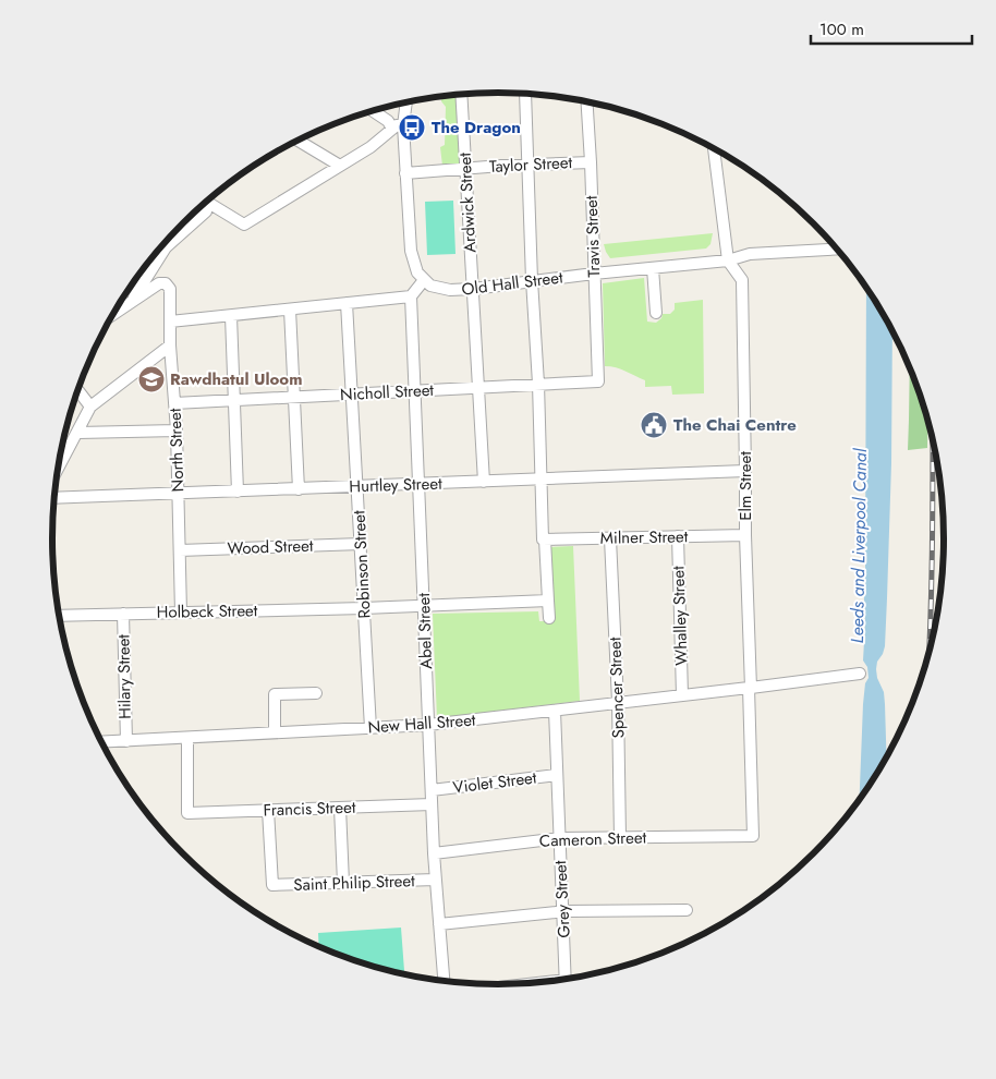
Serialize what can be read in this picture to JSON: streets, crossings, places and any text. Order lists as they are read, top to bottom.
{
  "streets": {
    "street": [
      "Taylor Street",
      "Ardwick Street",
      "Travis Street",
      "Old Hall Street",
      "Nicholl Street",
      "North Street",
      "Hurtley Street",
      "Elm Street",
      "Milner Street",
      "Wood Street",
      "Robinson Street",
      "Holbeck Street",
      "Whalley Street",
      "Abel Street",
      "Hilary Street",
      "Spencer Street",
      "New Hall Street",
      "Violet Street",
      "Francis Street",
      "Cameron Street",
      "Saint Philip Street",
      "Grey Street"
    ]
  },
  "crossings": [
    ["Taylor Street", "Ardwick Street"],
    ["Taylor Street", "Travis Street"],
    ["Ardwick Street", "Old Hall Street"],
    ["Ardwick Street", "Nicholl Street"],
    ["Ardwick Street", "Hurtley Street"],
    ["Travis Street", "Old Hall Street"],
    ["Travis Street", "Nicholl Street"],
    ["Old Hall Street", "Elm Street"],
    ["Nicholl Street", "North Street"],
    ["Nicholl Street", "Robinson Street"],
    ["Nicholl Street", "Abel Street"],
    ["North Street", "Hurtley Street"],
    ["North Street", "Wood Street"],
    ["North Street", "Holbeck Street"],
    ["Hurtley Street", "Elm Street"],
    ["Hurtley Street", "Robinson Street"],
    ["Hurtley Street", "Abel Street"],
    ["Elm Street", "Milner Street"],
    ["Elm Street", "New Hall Street"],
    ["Elm Street", "Cameron Street"],
    ["Milner Street", "Whalley Street"],
    ["Milner Street", "Spencer Street"],
    ["Wood Street", "Robinson Street"],
    ["Robinson Street", "Holbeck Street"],
    ["Robinson Street", "New Hall Street"],
    ["Holbeck Street", "Abel Street"],
    ["Holbeck Street", "Hilary Street"],
    ["Whalley Street", "New Hall Street"],
    ["Abel Street", "New Hall Street"],
    ["Abel Street", "Violet Street"],
    ["Abel Street", "Francis Street"],
    ["Abel Street", "Cameron Street"],
    ["Abel Street", "Saint Philip Street"],
    ["Hilary Street", "New Hall Street"],
    ["Spencer Street", "New Hall Street"],
    ["Spencer Street", "Cameron Street"],
    ["New Hall Street", "Francis Street"],
    ["New Hall Street", "Grey Street"],
    ["Violet Street", "Grey Street"],
    ["Francis Street", "Saint Philip Street"],
    ["Cameron Street", "Grey Street"]
  ],
  "water": ["Leeds and Liverpool Canal"],
  "places": {
    "bus stop": ["The Dragon"],
    "school or university": ["Rawdhatul Uloom"],
    "public building": ["The Chai Centre"]
  },
  "scale_bar": "100 m"
}
